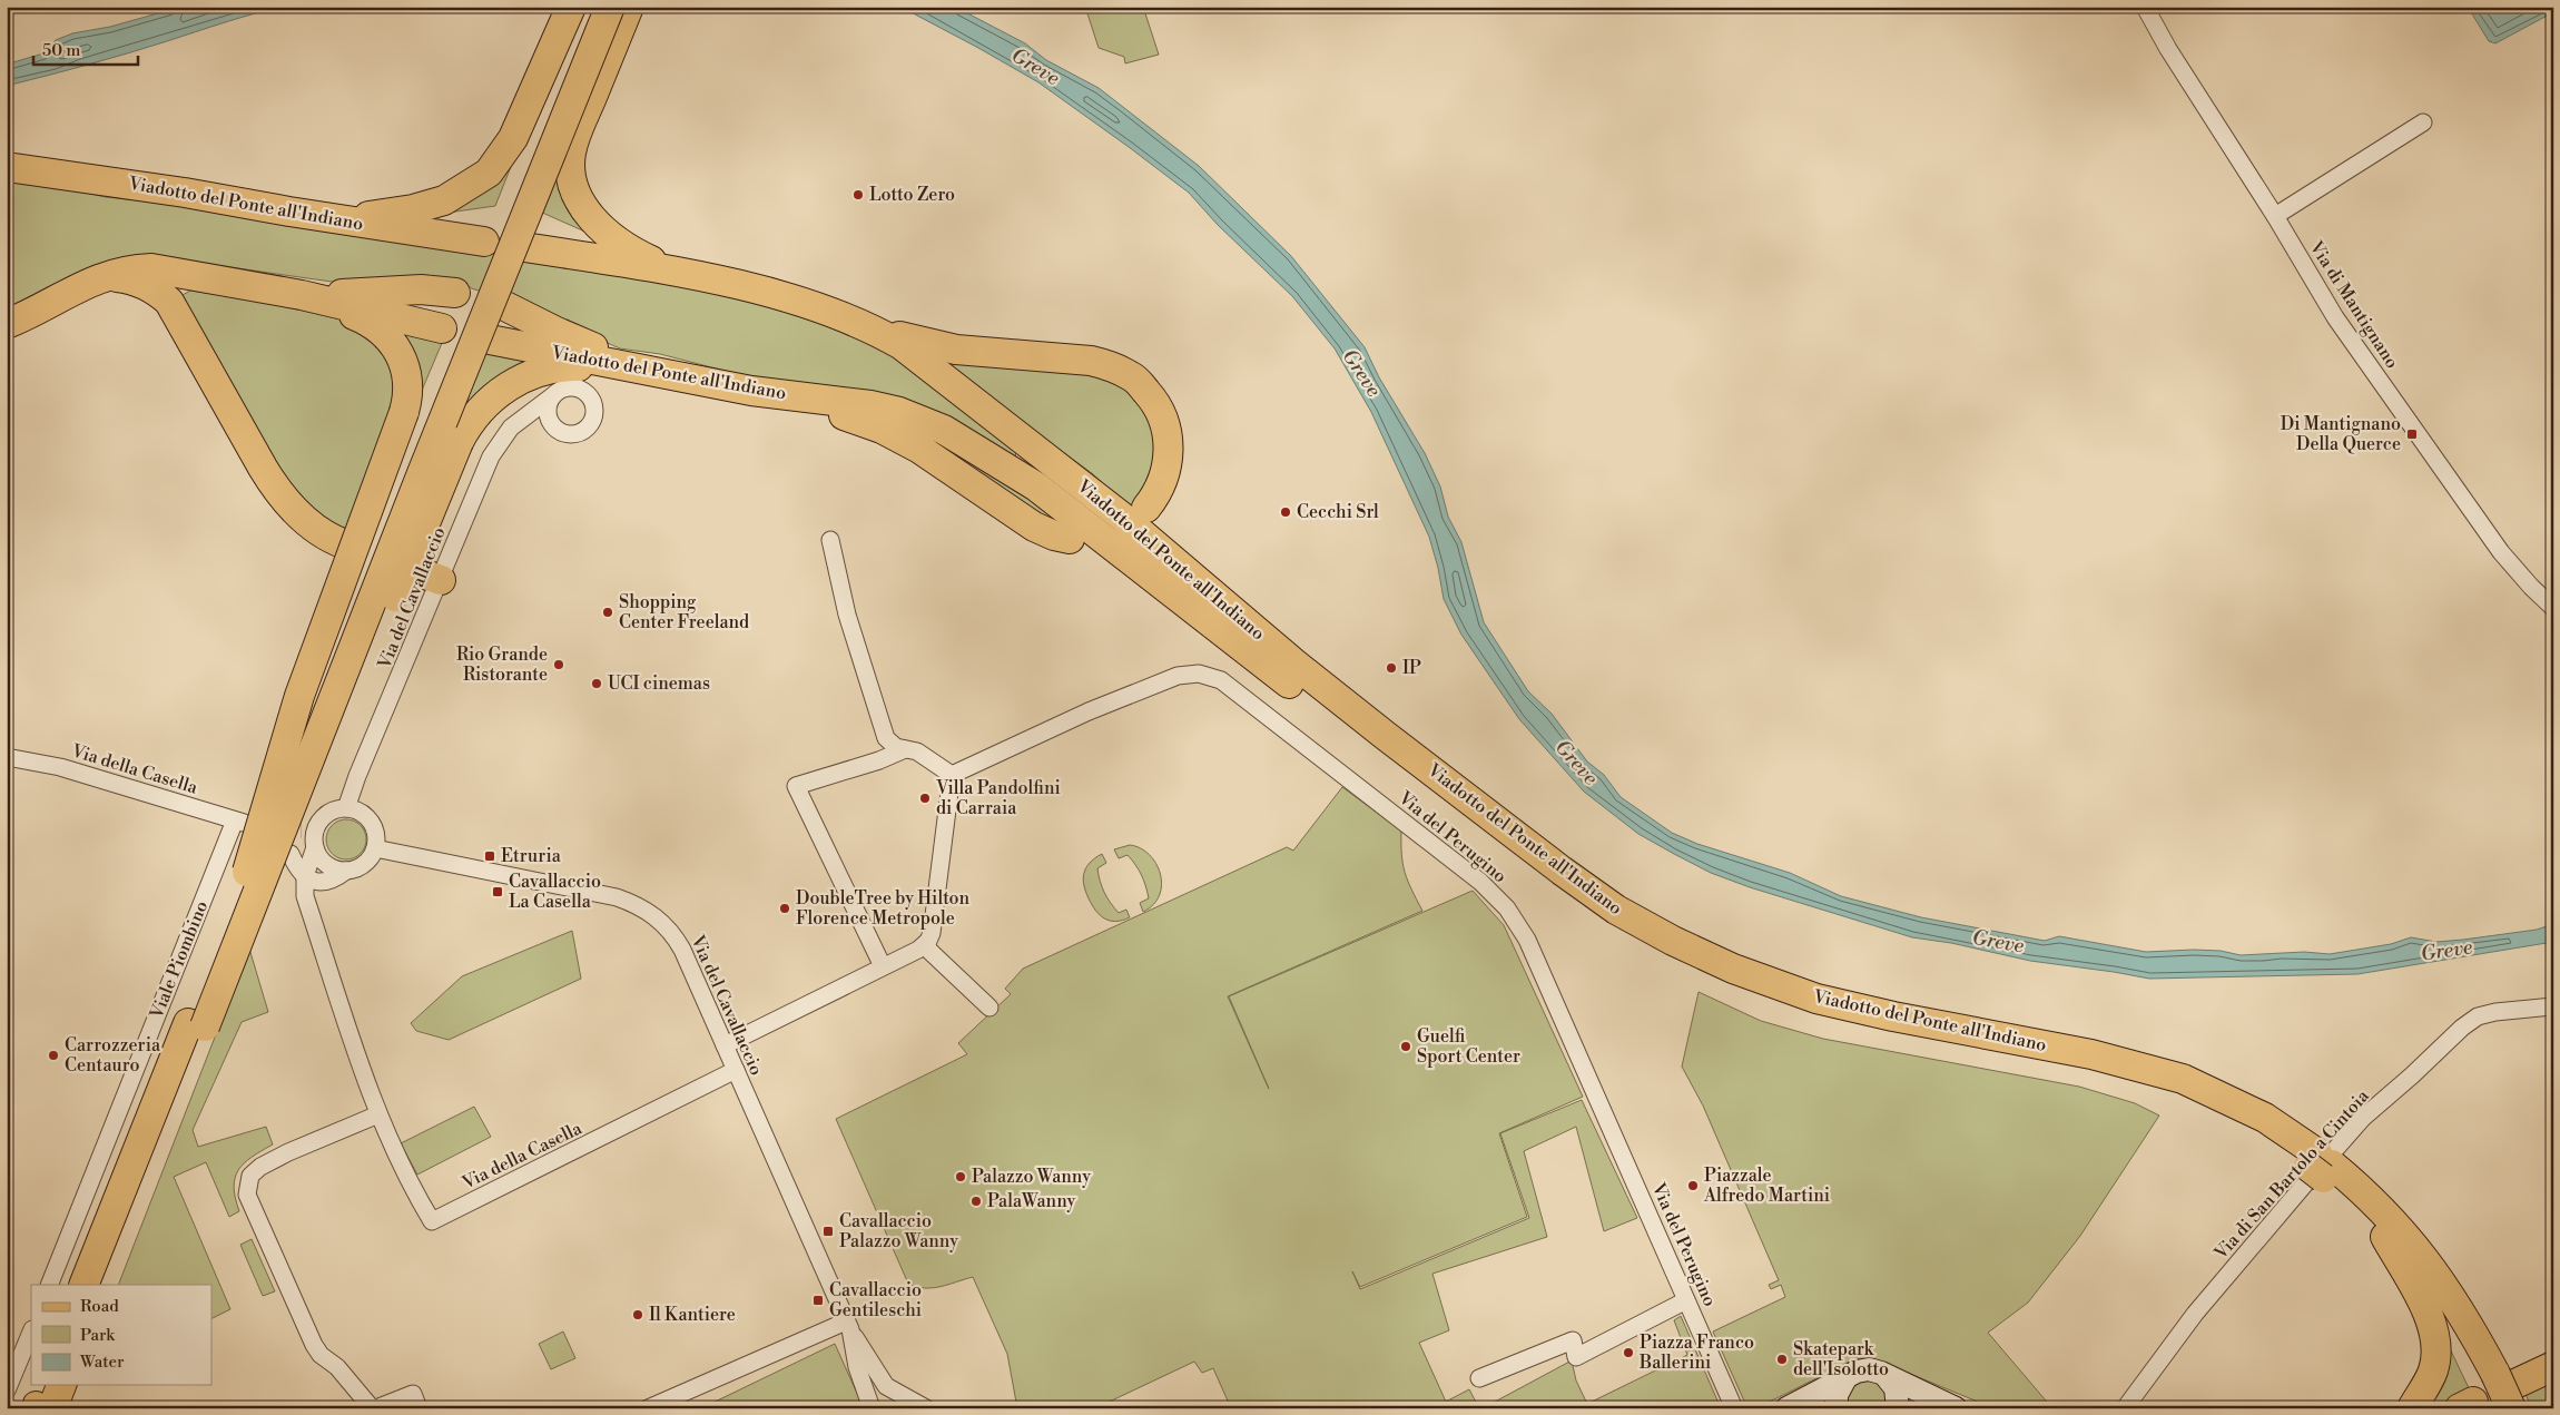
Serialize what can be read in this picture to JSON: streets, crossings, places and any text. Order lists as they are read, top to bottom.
{
  "streets": {
    "highway": ["Viadotto del Ponte all'Indiano"],
    "street": [
      "Via di Mantignano",
      "Via del Cavallaccio",
      "Via della Casella",
      "Via del Perugino",
      "Viale Piombino",
      "Via di San Bartolo a Cintoia"
    ]
  },
  "crossings": [
    ["Viadotto del Ponte all'Indiano", "Via di San Bartolo a Cintoia"],
    ["Via del Cavallaccio", "Via della Casella"],
    ["Via della Casella", "Viale Piombino"]
  ],
  "water": ["Greve"],
  "places": {
    "other": [
      "Lotto Zero",
      "Cecchi Srl",
      "Shopping Center Freeland",
      "Rio Grande Ristorante",
      "IP",
      "UCI cinemas",
      "Villa Pandolfini di Carraia",
      "DoubleTree by Hilton Florence Metropole",
      "Guelfi Sport Center",
      "Carrozzeria Centauro",
      "Palazzo Wanny",
      "Piazzale Alfredo Martini",
      "PalaWanny",
      "Il Kantiere",
      "Piazza Franco Ballerini",
      "Skatepark dell'Isolotto"
    ],
    "transit": [
      "Di Mantignano Della Querce",
      "Etruria",
      "Cavallaccio La Casella",
      "Cavallaccio Palazzo Wanny",
      "Cavallaccio Gentileschi"
    ]
  },
  "legend": ["Road", "Park", "Water"],
  "scale_bar": "50 m"
}
